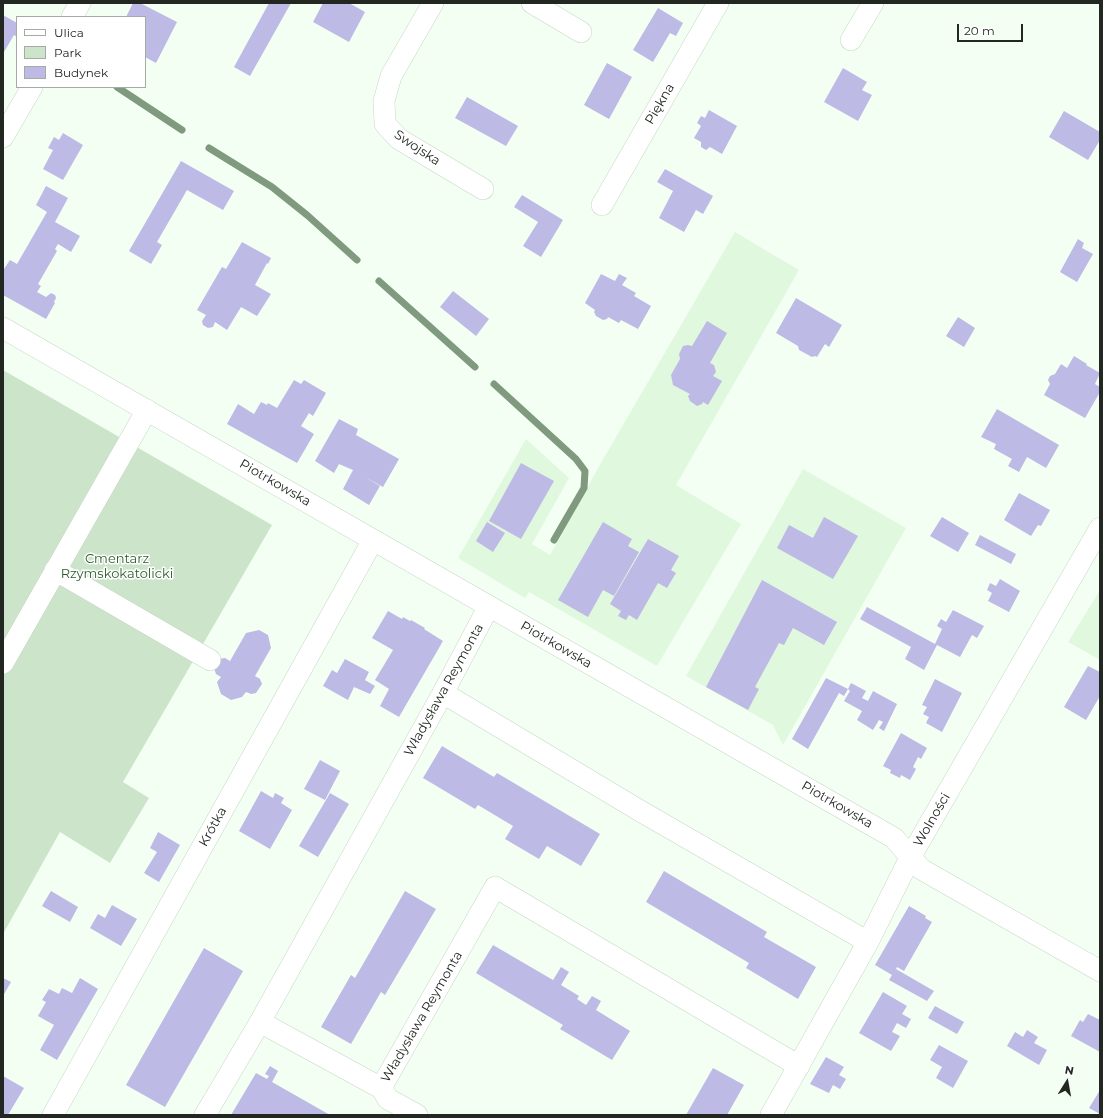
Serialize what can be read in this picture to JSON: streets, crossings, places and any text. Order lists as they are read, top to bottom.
{
  "streets": {
    "street": [
      "Piękna",
      "Swojska",
      "Piotrkowska",
      "Władysława Reymonta",
      "Wolności",
      "Krótka"
    ]
  },
  "crossings": [
    ["Piotrkowska", "Władysława Reymonta"],
    ["Piotrkowska", "Wolności"],
    ["Piotrkowska", "Krótka"],
    ["Władysława Reymonta", "Wolności"]
  ],
  "parks": ["Cmentarz Rzymskokatolicki"],
  "legend": ["Ulica", "Park", "Budynek"],
  "scale_bar": "20 m",
  "north": "top"
}
